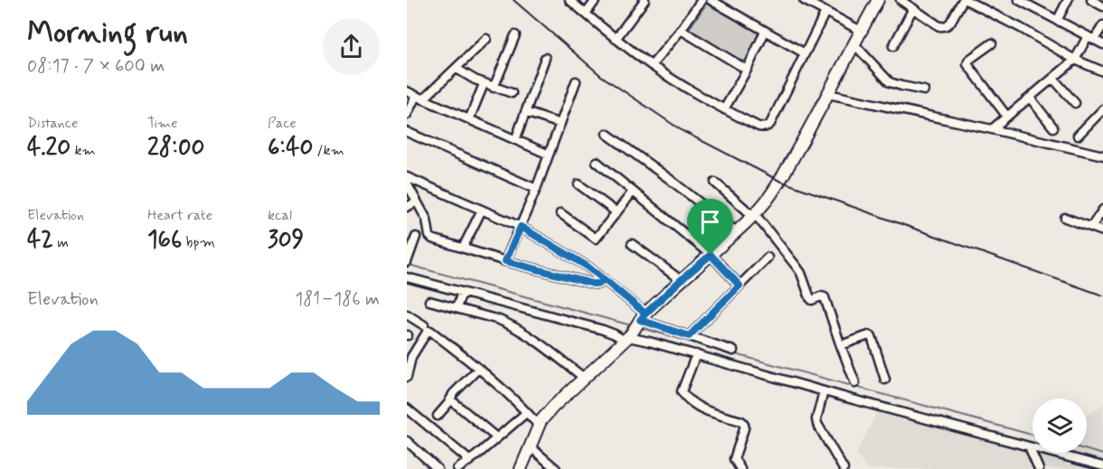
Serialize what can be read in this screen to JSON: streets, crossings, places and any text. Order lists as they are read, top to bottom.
{
  "page": {
    "heading": ["Morning run", "08:17 · 7 × 600 m"],
    "stats": [
      ["Distance", "4.20 km"],
      ["Time", "28:00"],
      ["Pace", "6:40 /km"],
      ["Elevation", "42 m"],
      ["Heart rate", "166 bpm"],
      ["kcal", "309"]
    ],
    "chart": ["Elevation", "181–186 m"]
  }
}
